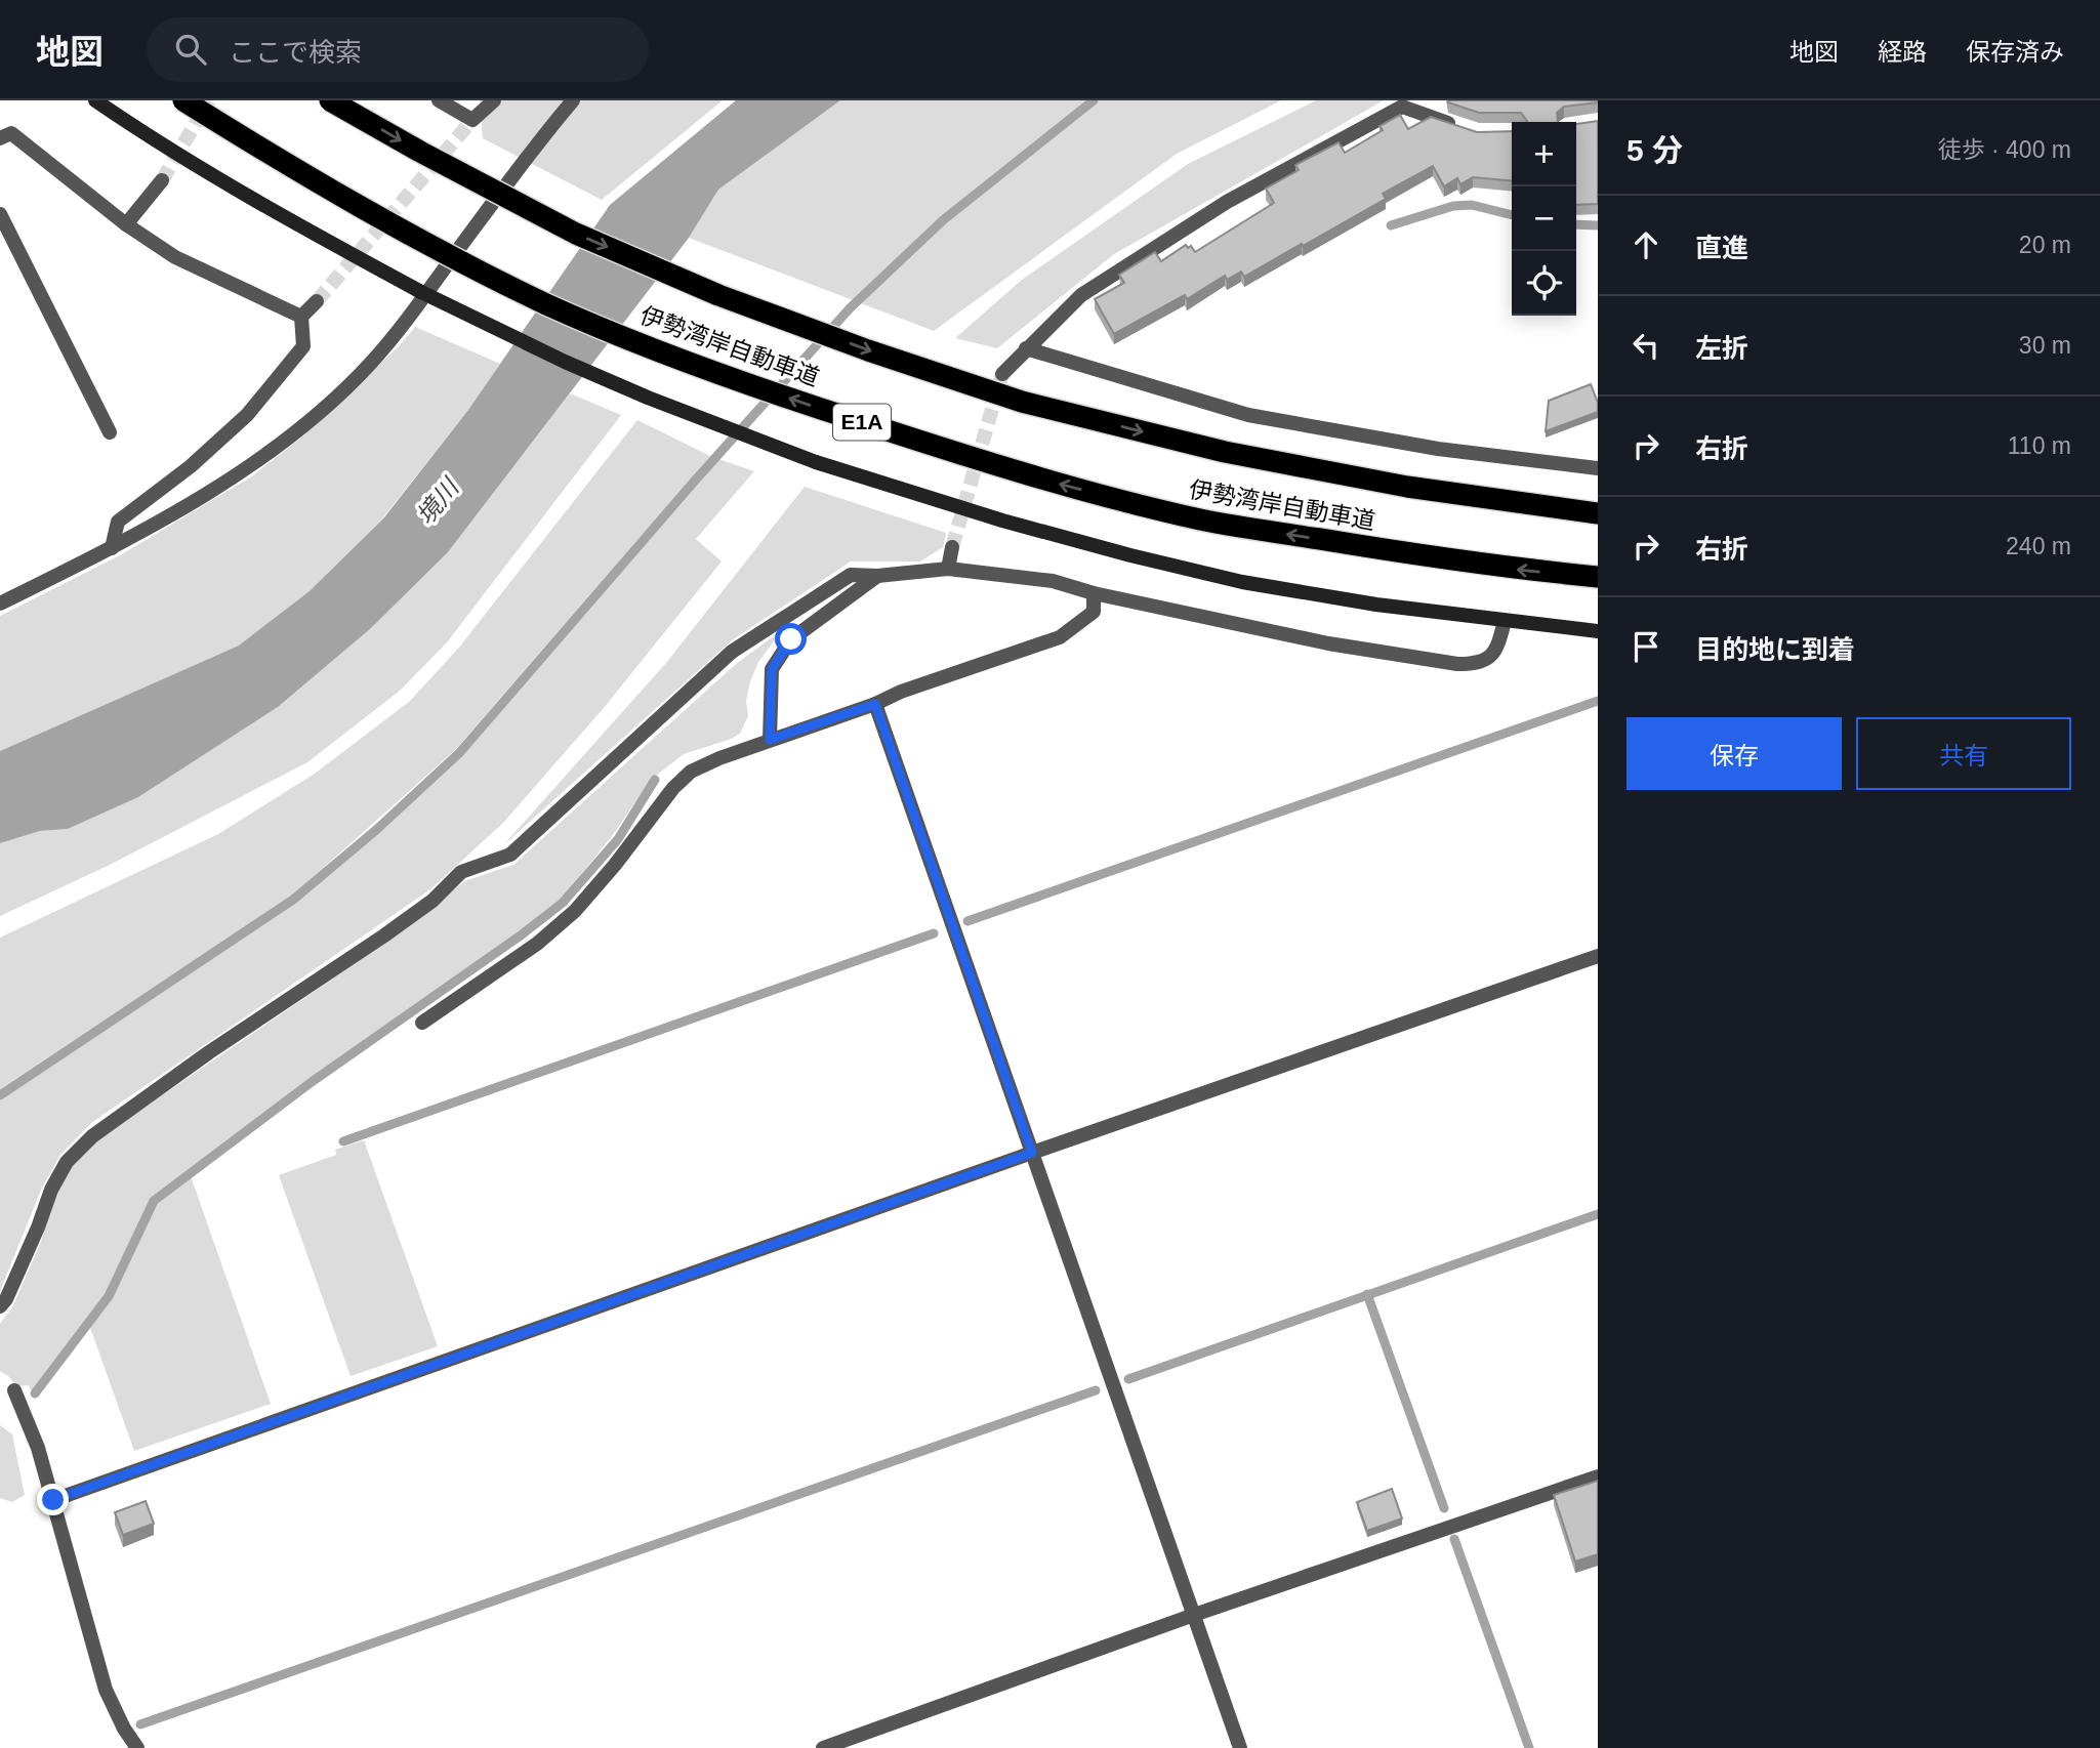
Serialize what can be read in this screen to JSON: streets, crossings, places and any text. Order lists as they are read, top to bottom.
{
  "streets": {
    "highway": ["伊勢湾岸自動車道", "E1A"]
  },
  "water": ["境川"],
  "page": {
    "header": "地図",
    "search": "ここで検索",
    "nav": ["地図", "経路", "保存済み"],
    "heading": ["5 分", "徒歩 · 400 m"],
    "map_buttons": ["+", "−"],
    "list": [
      ["直進", "20 m"],
      ["左折", "30 m"],
      ["右折", "110 m"],
      ["右折", "240 m"],
      "目的地に到着"
    ],
    "buttons": ["保存", "共有"]
  }
}
